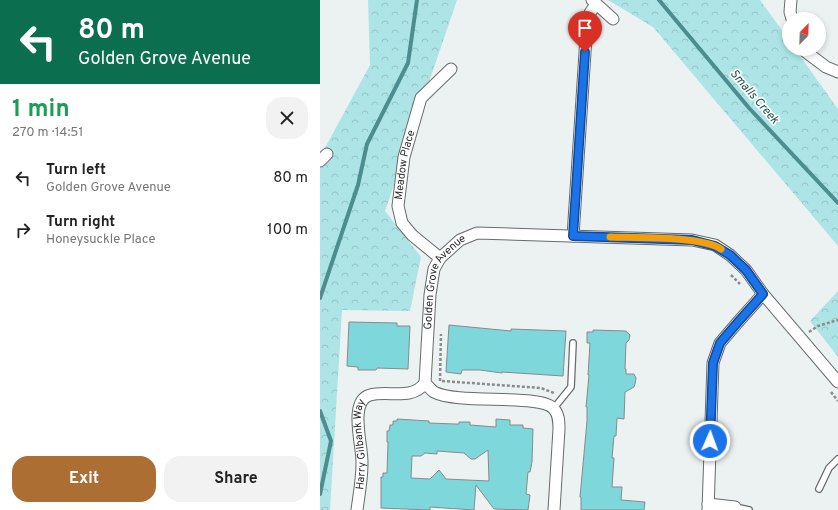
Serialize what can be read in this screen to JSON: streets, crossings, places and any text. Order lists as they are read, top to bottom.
{
  "streets": {
    "street": ["Meadow Place", "Golden Grove Avenue", "Harry Gilbank Way"]
  },
  "crossings": [
    ["Meadow Place", "Golden Grove Avenue"],
    ["Golden Grove Avenue", "Harry Gilbank Way"]
  ],
  "water": ["Smalls Creek"],
  "north": "top right",
  "page": {
    "turn": ["80 m", "Golden Grove Avenue"],
    "heading": ["1 min", "270 m · 14:51"],
    "list": [
      {
        "name": "Turn left",
        "note": "Golden Grove Avenue",
        "value": "80 m"
      },
      {
        "name": "Turn right",
        "note": "Honeysuckle Place",
        "value": "100 m"
      }
    ],
    "buttons": ["Exit", "Share"]
  }
}
